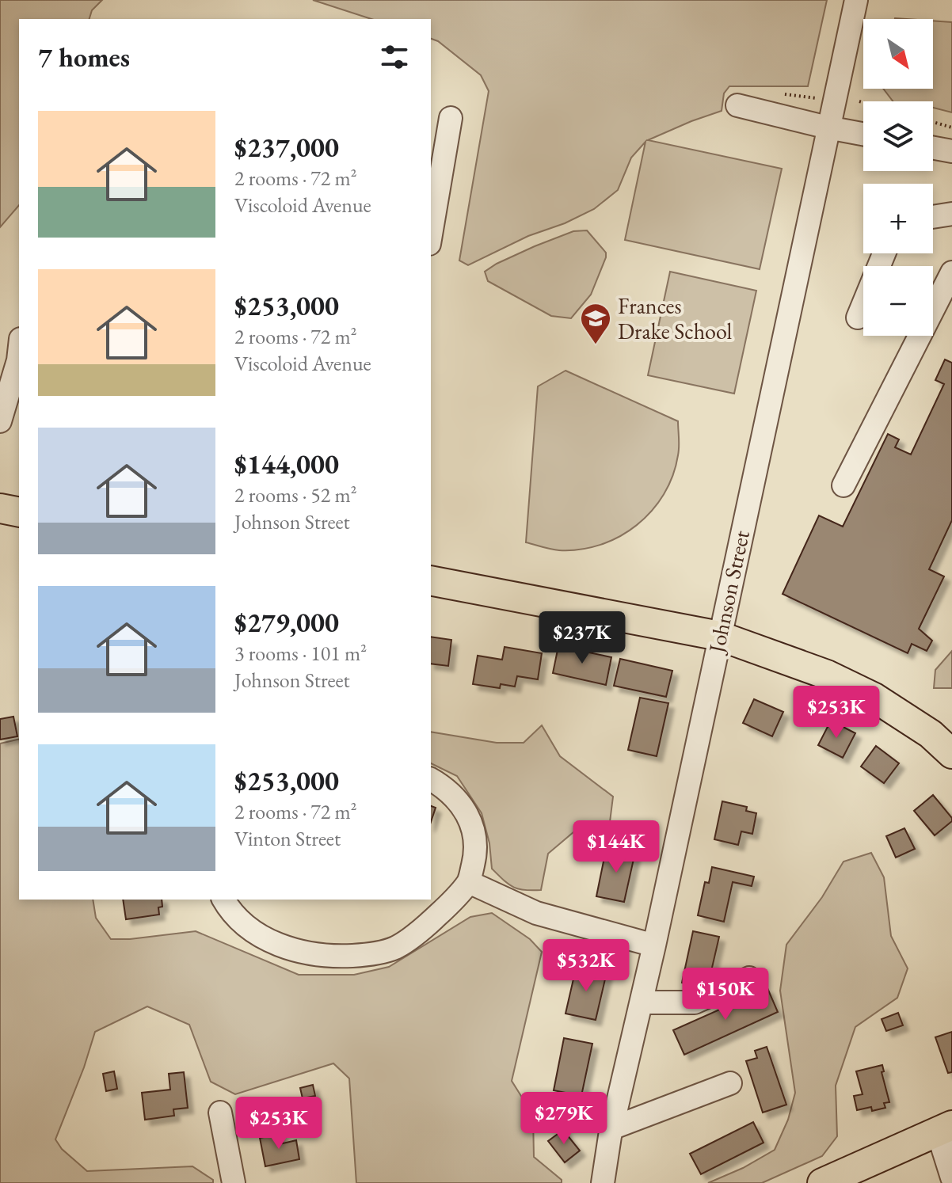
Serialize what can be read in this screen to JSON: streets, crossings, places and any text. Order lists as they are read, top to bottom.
{
  "streets": {
    "street": ["Johnson Street"]
  },
  "places": {
    "school or university": ["Frances Drake School"]
  },
  "north": "bottom right",
  "page": {
    "map_buttons": ["+", "−"],
    "heading": "7 homes",
    "list": [
      {
        "name": "$237,000",
        "note": "2 rooms · 72 m² · Viscoloid Avenue"
      },
      {
        "name": "$253,000",
        "note": "2 rooms · 72 m² · Viscoloid Avenue"
      },
      {
        "name": "$144,000",
        "note": "2 rooms · 52 m² · Johnson Street"
      },
      {
        "name": "$279,000",
        "note": "3 rooms · 101 m² · Johnson Street"
      },
      {
        "name": "$253,000",
        "note": "2 rooms · 72 m² · Vinton Street"
      }
    ],
    "price": [
      "$237K",
      "$253K",
      "$144K",
      "$532K",
      "$150K",
      "$279K",
      "$253K"
    ]
  }
}
